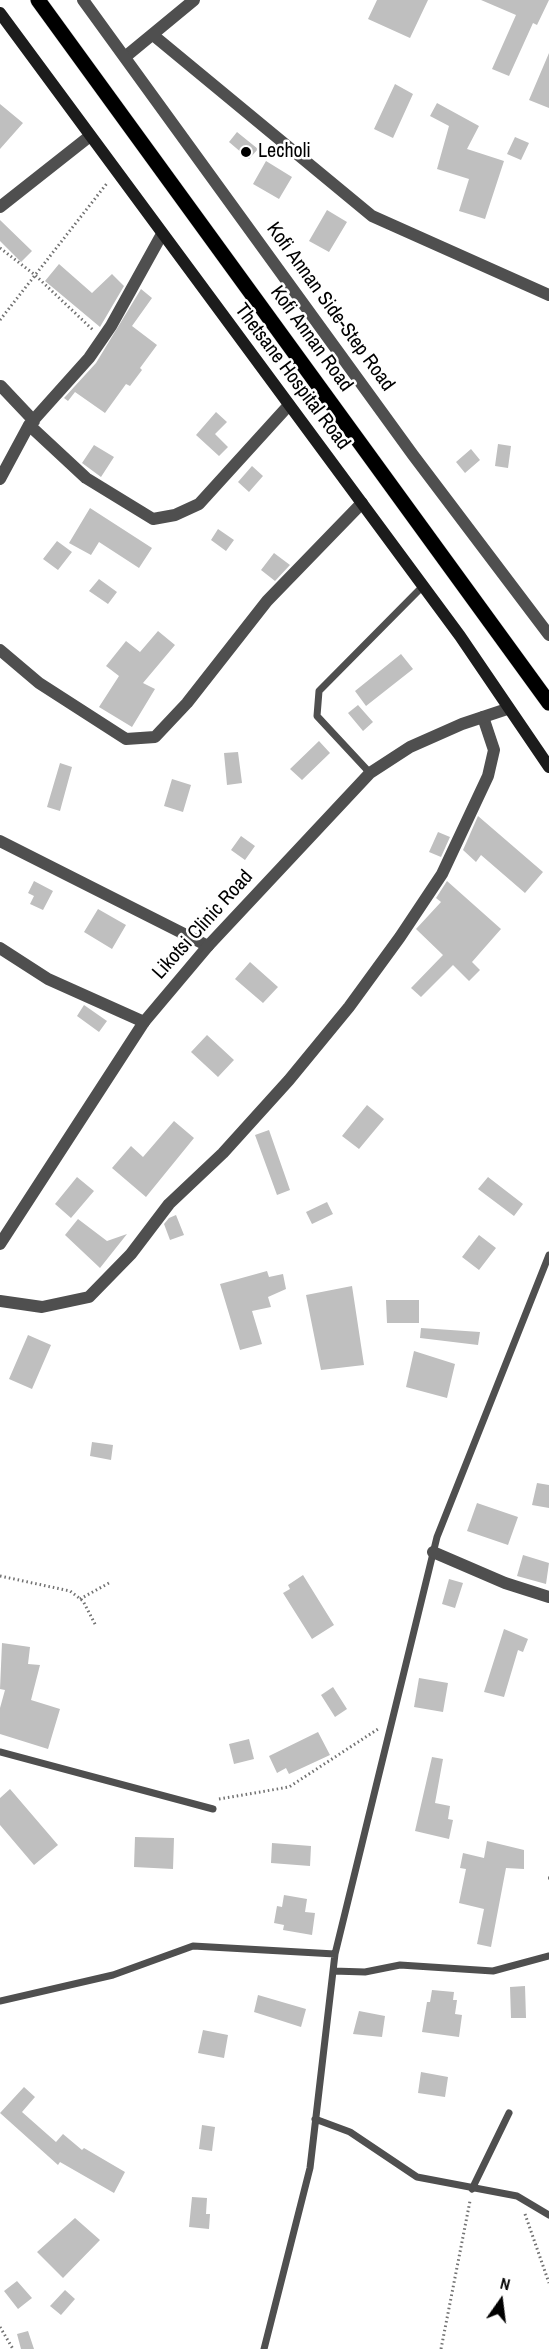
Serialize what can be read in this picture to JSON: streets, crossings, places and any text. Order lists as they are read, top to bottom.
{
  "streets": {
    "main road": ["Kofi Annan Road", "Thetsane Hospital Road"],
    "street": ["Kofi Annan Side-Step Road", "Likotsi Clinic Road"]
  },
  "crossings": [
    ["Thetsane Hospital Road", "Likotsi Clinic Road"]
  ],
  "places": ["Lecholi"],
  "north": "top"
}
